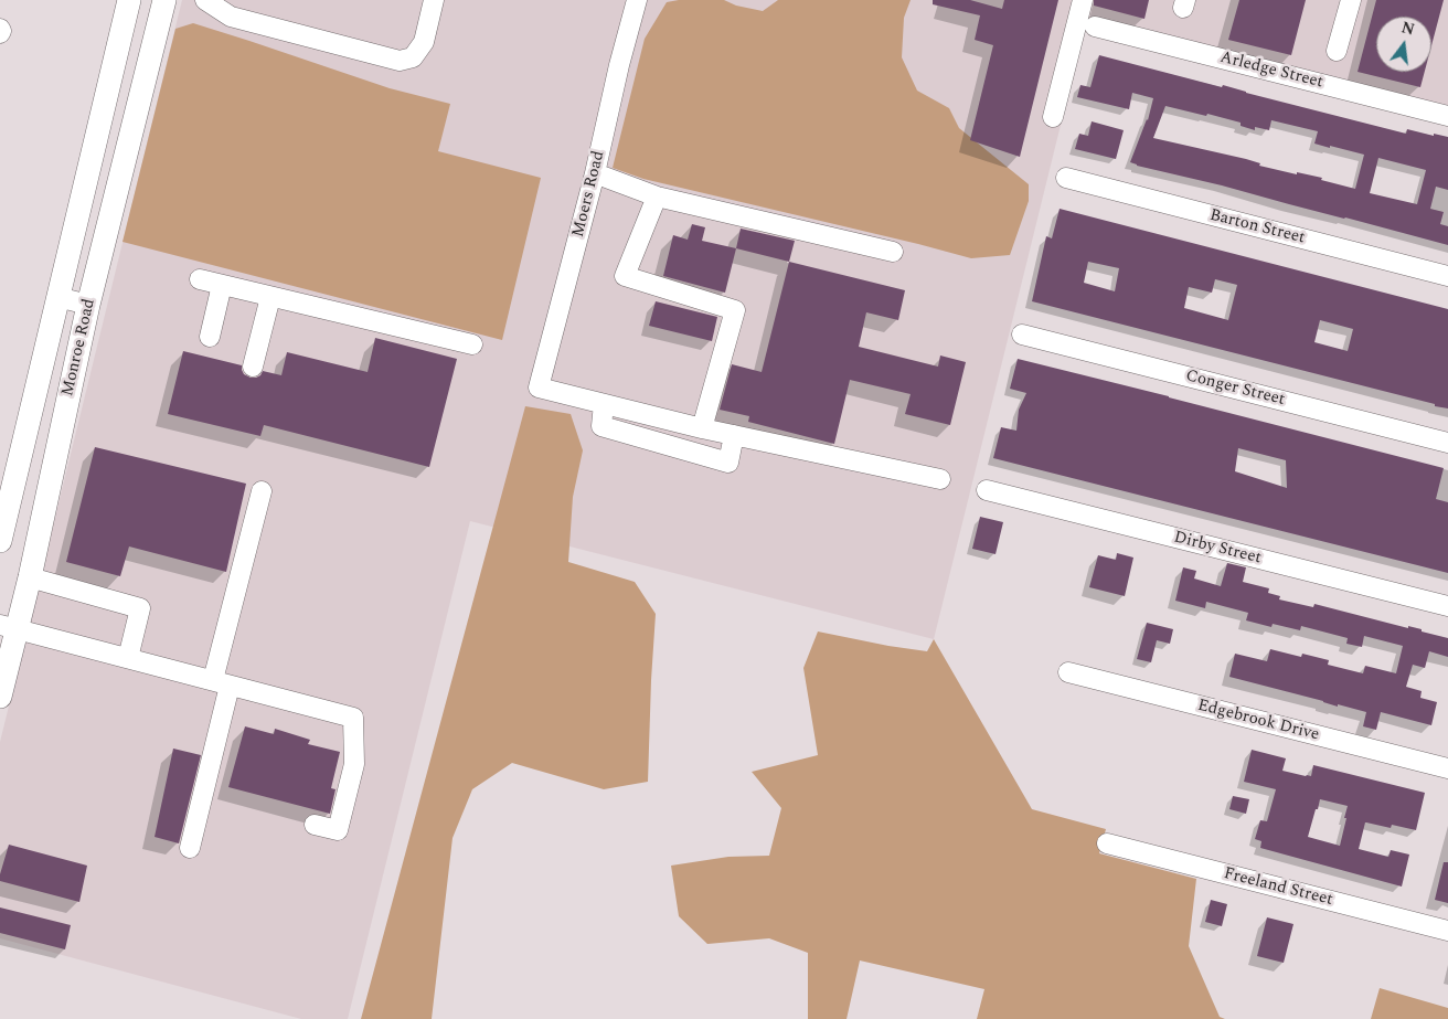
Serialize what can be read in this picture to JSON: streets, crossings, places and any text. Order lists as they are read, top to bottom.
{
  "streets": {
    "main road": ["Monroe Road"],
    "street": [
      "Arledge Street",
      "Moers Road",
      "Barton Street",
      "Conger Street",
      "Dirby Street",
      "Edgebrook Drive",
      "Freeland Street"
    ]
  },
  "north": "top"
}
